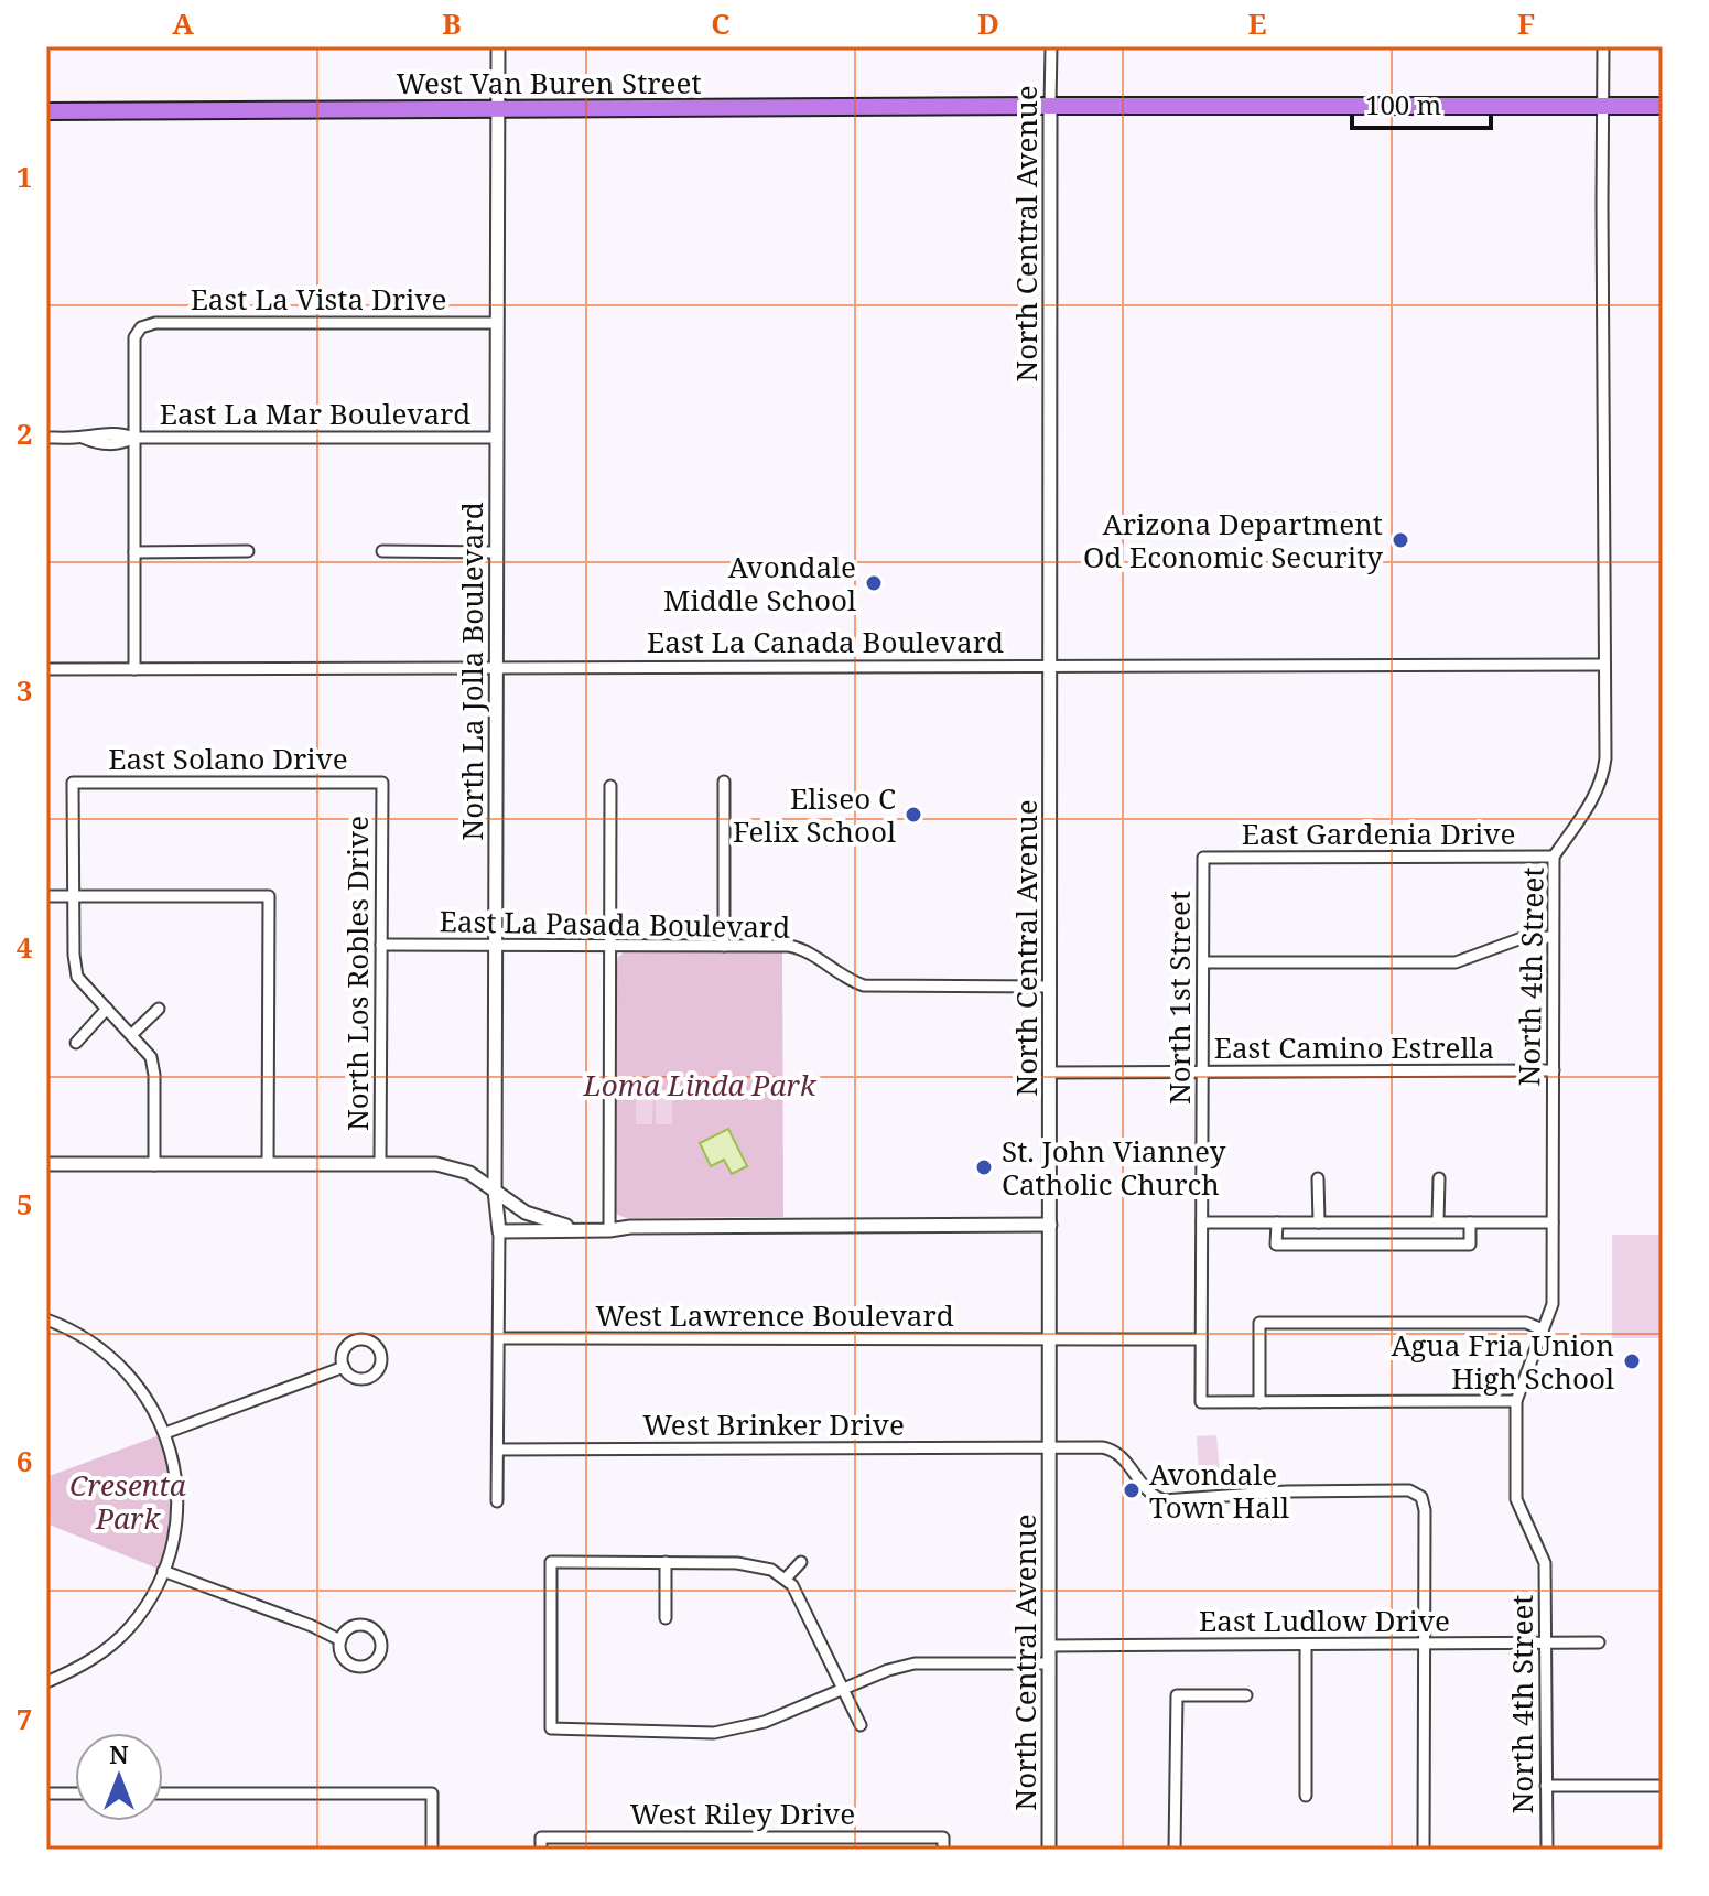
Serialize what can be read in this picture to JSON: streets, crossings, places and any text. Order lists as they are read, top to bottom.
{
  "streets": {
    "main road": ["West Van Buren Street"],
    "street": [
      "North Central Avenue",
      "East La Vista Drive",
      "East La Mar Boulevard",
      "East La Canada Boulevard",
      "North La Jolla Boulevard",
      "East Solano Drive",
      "East Gardenia Drive",
      "East La Pasada Boulevard",
      "North Los Robles Drive",
      "North 4th Street",
      "North 1st Street",
      "East Camino Estrella",
      "West Lawrence Boulevard",
      "West Brinker Drive",
      "East Ludlow Drive",
      "West Riley Drive"
    ]
  },
  "crossings": [
    ["West Van Buren Street", "North Central Avenue"],
    ["West Van Buren Street", "North La Jolla Boulevard"],
    ["West Van Buren Street", "North 4th Street"],
    ["North Central Avenue", "East La Canada Boulevard"],
    ["North Central Avenue", "East La Pasada Boulevard"],
    ["North Central Avenue", "East Camino Estrella"],
    ["North Central Avenue", "West Lawrence Boulevard"],
    ["North Central Avenue", "West Brinker Drive"],
    ["North Central Avenue", "East Ludlow Drive"],
    ["East La Vista Drive", "East La Mar Boulevard"],
    ["East La Vista Drive", "North La Jolla Boulevard"],
    ["East La Mar Boulevard", "North La Jolla Boulevard"],
    ["East La Canada Boulevard", "North La Jolla Boulevard"],
    ["East La Canada Boulevard", "North 4th Street"],
    ["North La Jolla Boulevard", "East La Pasada Boulevard"],
    ["East Solano Drive", "North Los Robles Drive"],
    ["East Gardenia Drive", "North 4th Street"],
    ["East Gardenia Drive", "North 1st Street"],
    ["East La Pasada Boulevard", "North Los Robles Drive"],
    ["North 4th Street", "East Camino Estrella"],
    ["North 4th Street", "East Ludlow Drive"],
    ["North 1st Street", "East Camino Estrella"],
    ["North 1st Street", "West Lawrence Boulevard"],
    ["West Brinker Drive", "East Ludlow Drive"]
  ],
  "parks": ["Loma Linda Park", "Cresenta Park"],
  "places": [
    "Arizona Department Od Economic Security",
    "Avondale Middle School",
    "Eliseo C Felix School",
    "St. John Vianney Catholic Church",
    "Agua Fria Union High School",
    "Avondale Town Hall"
  ],
  "scale_bar": "100 m",
  "north": "top",
  "grid": {
    "columns": [
      "A",
      "B",
      "C",
      "D",
      "E",
      "F"
    ],
    "rows": [
      "1",
      "2",
      "3",
      "4",
      "5",
      "6",
      "7"
    ]
  }
}
